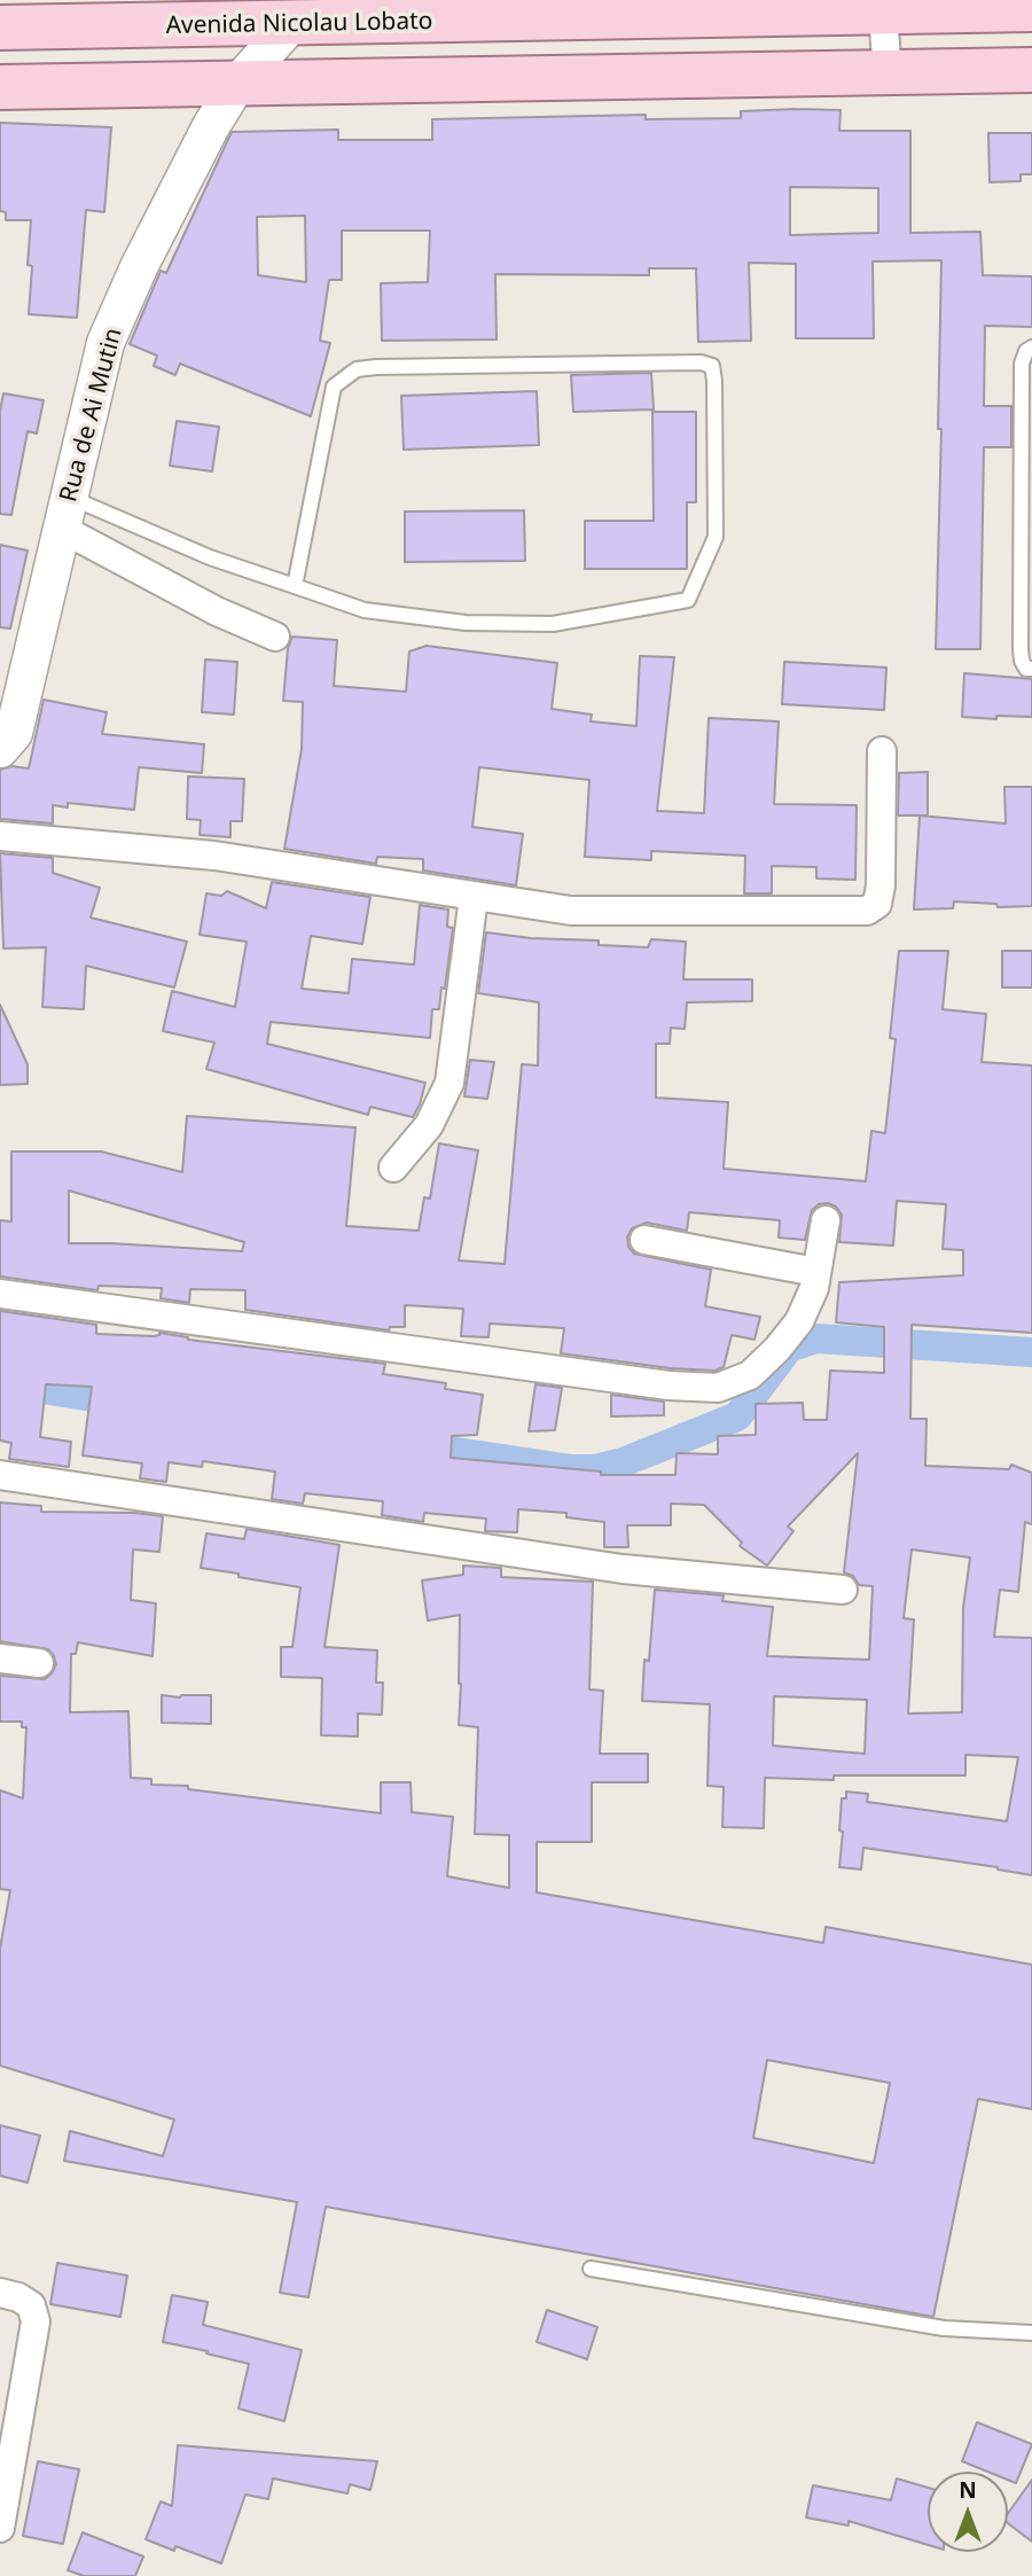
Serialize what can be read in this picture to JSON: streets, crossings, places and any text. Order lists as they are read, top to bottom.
{
  "streets": {
    "main road": ["Avenida Nicolau Lobato"],
    "street": ["Rua de Ai Mutin"]
  },
  "crossings": [
    ["Avenida Nicolau Lobato", "Rua de Ai Mutin"]
  ],
  "north": "top"
}
